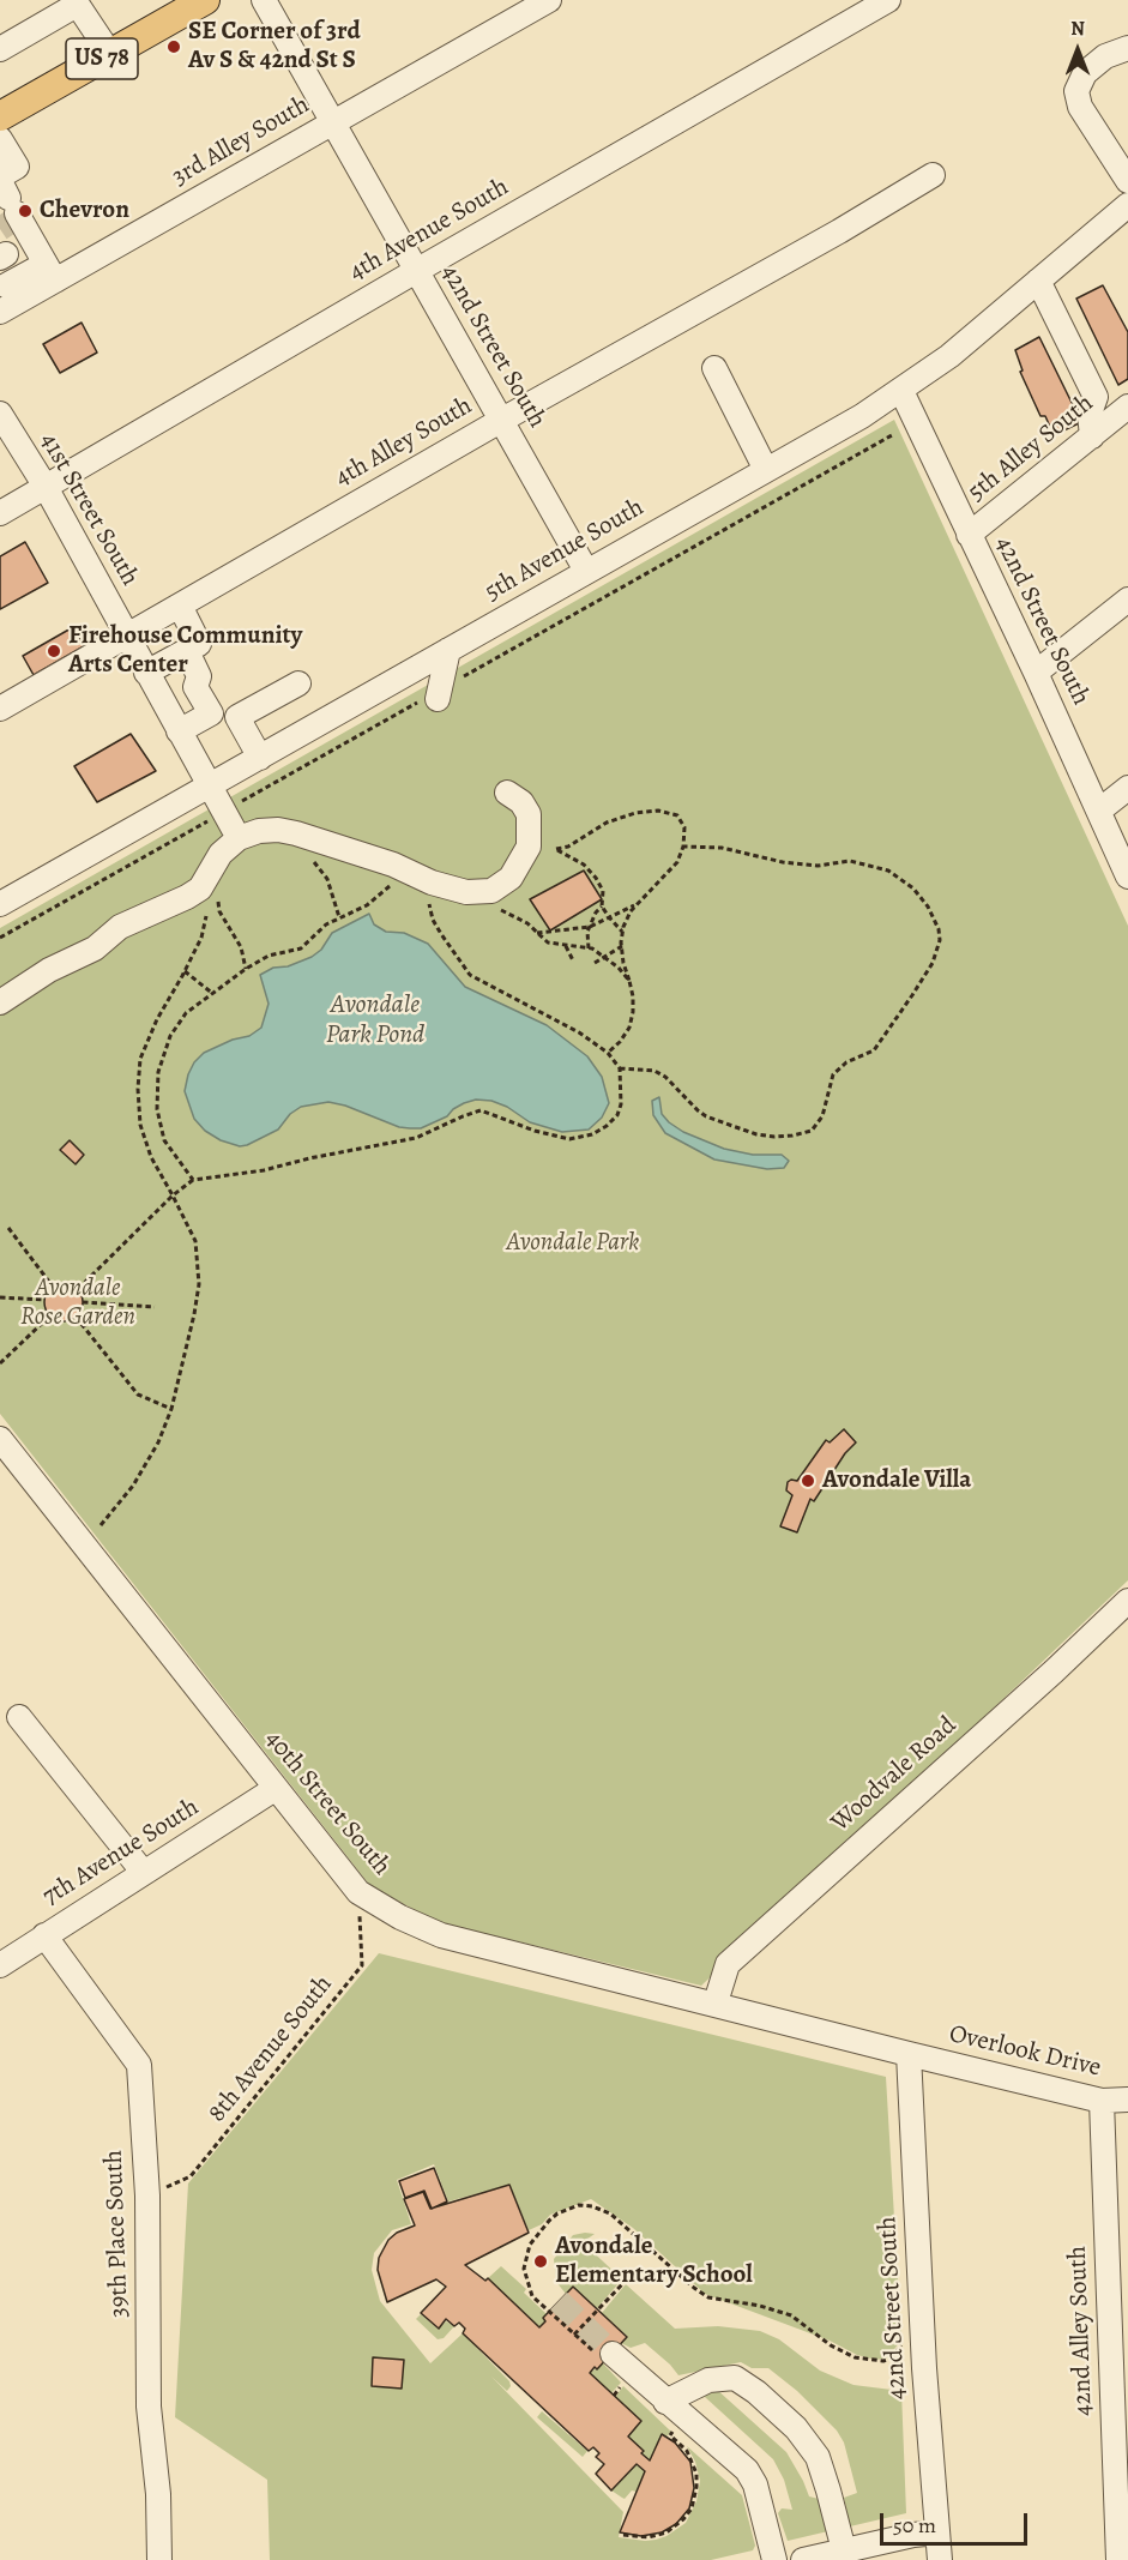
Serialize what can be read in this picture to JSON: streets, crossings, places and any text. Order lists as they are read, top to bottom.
{
  "streets": {
    "main road": ["US 78"],
    "street": [
      "3rd Alley South",
      "4th Avenue South",
      "42nd Street South",
      "4th Alley South",
      "5th Alley South",
      "41st Street South",
      "5th Avenue South",
      "Woodvale Road",
      "40th Street South",
      "7th Avenue South",
      "Overlook Drive",
      "39th Place South",
      "42nd Alley South"
    ],
    "path": ["8th Avenue South"]
  },
  "crossings": [
    ["3rd Alley South", "42nd Street South"],
    ["4th Avenue South", "42nd Street South"],
    ["4th Avenue South", "41st Street South"],
    ["42nd Street South", "4th Alley South"],
    ["42nd Street South", "5th Alley South"],
    ["42nd Street South", "5th Avenue South"],
    ["42nd Street South", "40th Street South"],
    ["42nd Street South", "Overlook Drive"],
    ["4th Alley South", "41st Street South"],
    ["41st Street South", "5th Avenue South"],
    ["Woodvale Road", "40th Street South"],
    ["40th Street South", "7th Avenue South"],
    ["40th Street South", "8th Avenue South"],
    ["40th Street South", "Overlook Drive"],
    ["7th Avenue South", "39th Place South"],
    ["8th Avenue South", "39th Place South"],
    ["Overlook Drive", "42nd Alley South"]
  ],
  "water": ["Avondale Park Pond"],
  "parks": ["Avondale Park", "Avondale Rose Garden"],
  "places": [
    "SE Corner of 3rd Av S & 42nd St S",
    "Chevron",
    "Firehouse Community Arts Center",
    "Avondale Villa",
    "Avondale Elementary School"
  ],
  "scale_bar": "50 m",
  "north": "top"
}
